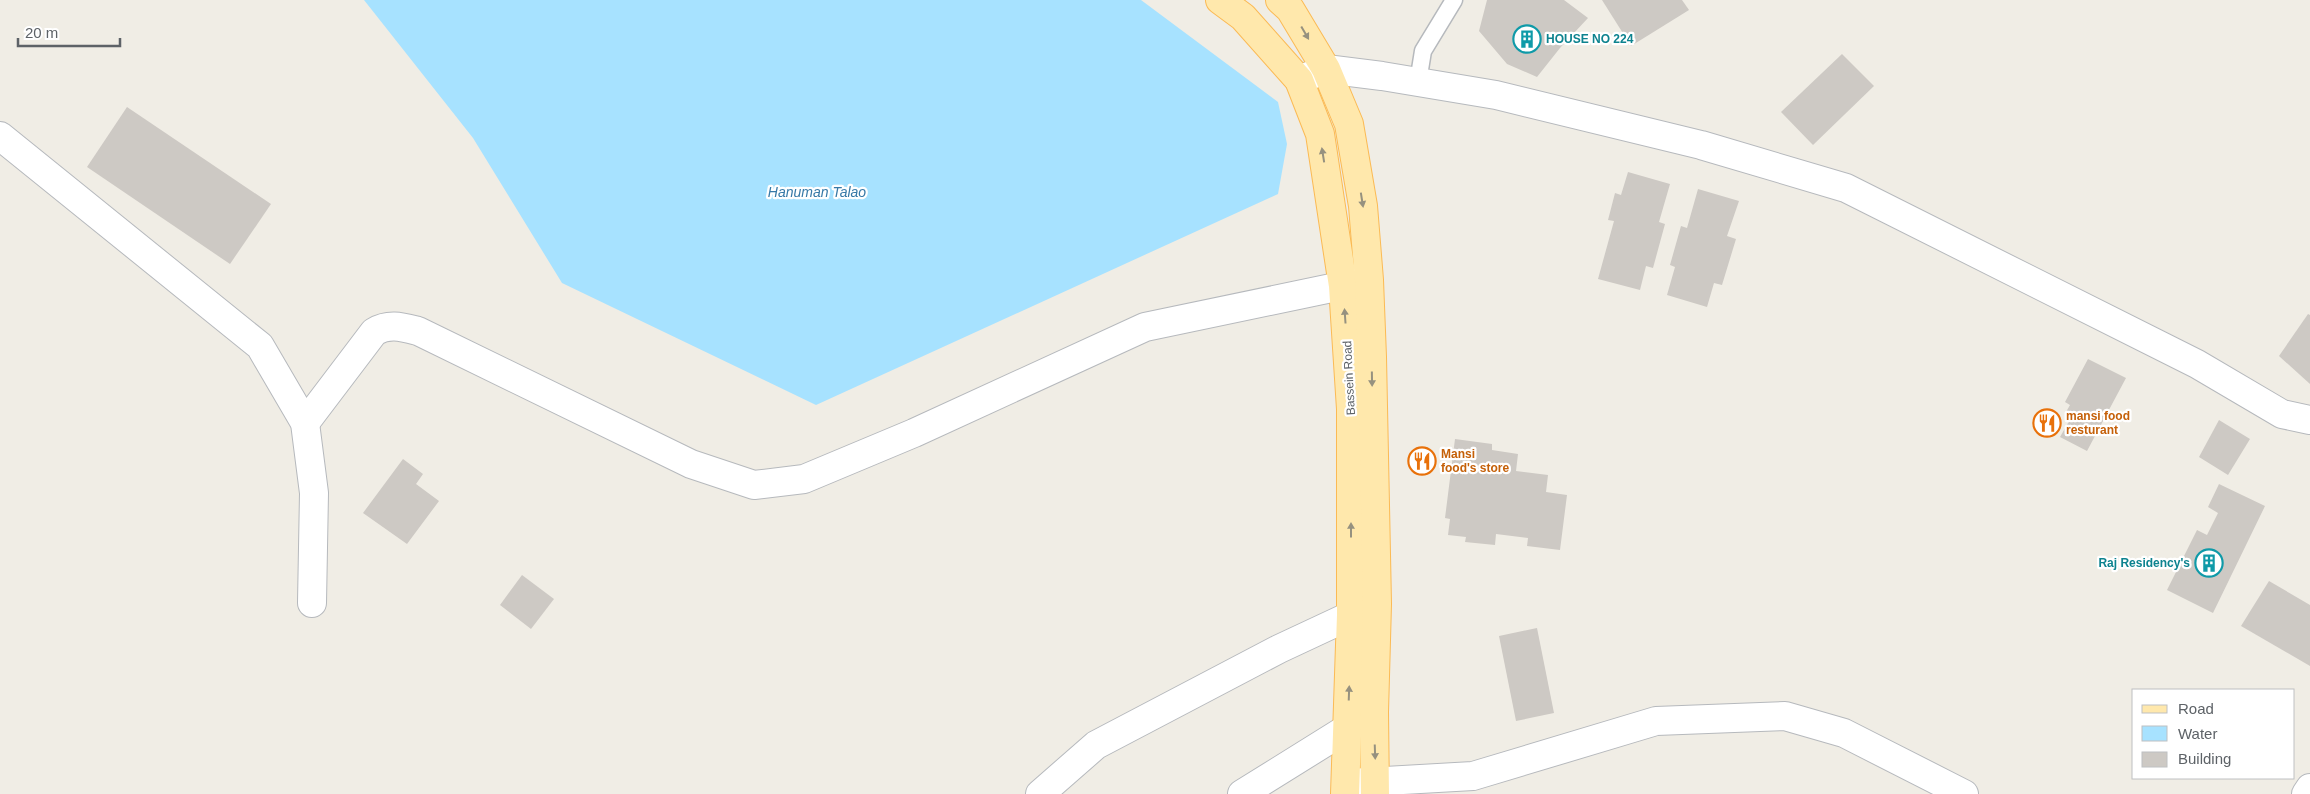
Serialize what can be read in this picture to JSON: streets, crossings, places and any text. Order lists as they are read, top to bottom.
{
  "streets": {
    "main road": ["Bassein Road"]
  },
  "water": ["Hanuman Talao"],
  "places": {
    "building": ["HOUSE NO 224", "Raj Residency's"],
    "restaurant": ["mansi food resturant", "Mansi food's store"]
  },
  "legend": ["Road", "Water", "Building"],
  "scale_bar": "20 m"
}
